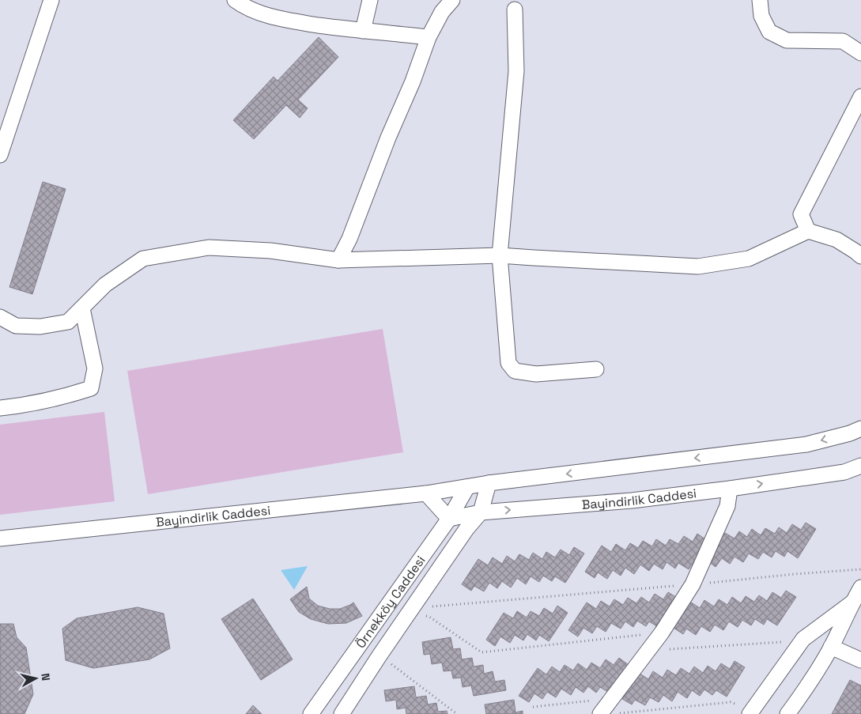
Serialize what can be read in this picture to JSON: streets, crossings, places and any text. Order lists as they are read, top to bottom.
{
  "streets": {
    "street": ["Bayindirlik Caddesi", "Örnekköy Caddesi"]
  },
  "crossings": [
    ["Bayindirlik Caddesi", "Örnekköy Caddesi"]
  ],
  "north": "right"
}
